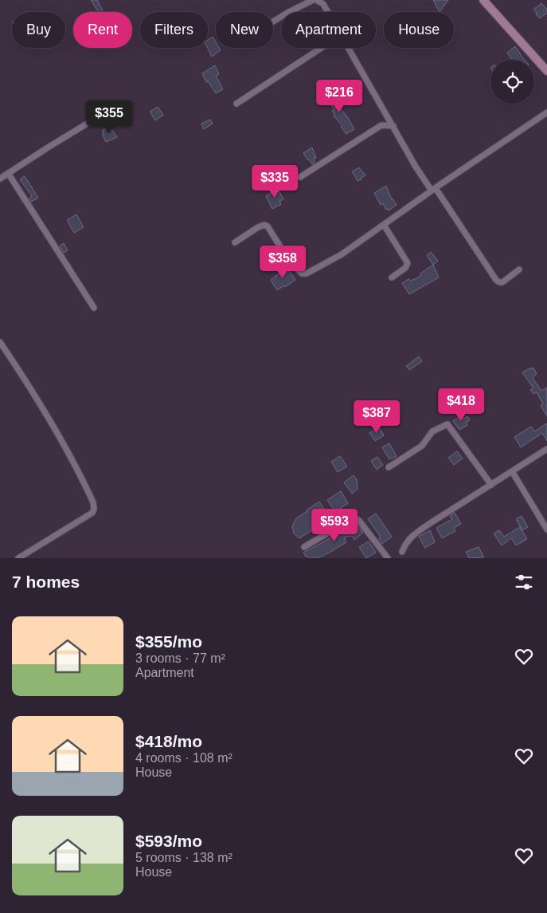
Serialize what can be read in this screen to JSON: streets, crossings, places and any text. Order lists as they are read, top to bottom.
{
  "page": {
    "chip": [
      "Buy",
      "Rent",
      "Filters",
      "New",
      "Apartment",
      "House"
    ],
    "price": [
      "$216",
      "$355",
      "$335",
      "$358",
      "$418",
      "$387",
      "$593"
    ],
    "heading": "7 homes",
    "list": [
      {
        "name": "$355/mo",
        "note": "3 rooms · 77 m² · Apartment"
      },
      {
        "name": "$418/mo",
        "note": "4 rooms · 108 m² · House"
      },
      {
        "name": "$593/mo",
        "note": "5 rooms · 138 m² · House"
      }
    ]
  }
}
